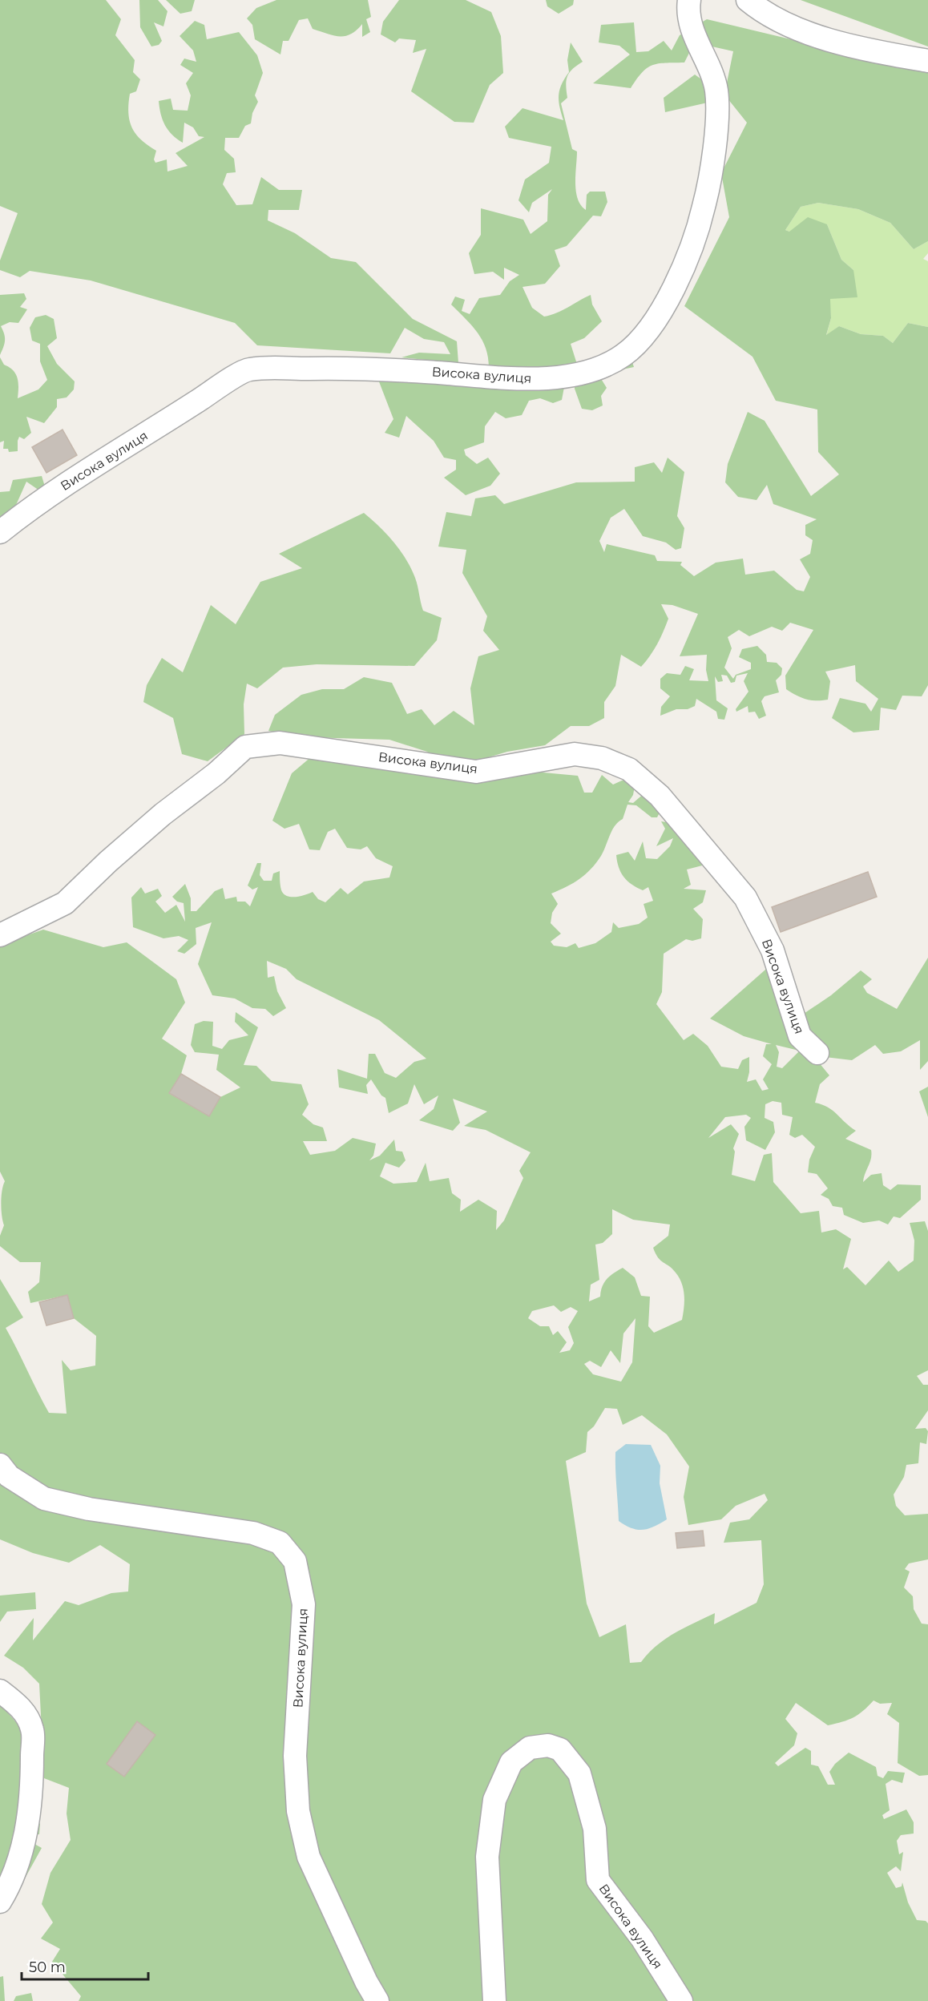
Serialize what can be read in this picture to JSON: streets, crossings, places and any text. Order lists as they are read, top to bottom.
{
  "streets": {
    "street": ["Висока вулиця"]
  },
  "scale_bar": "50 m"
}
